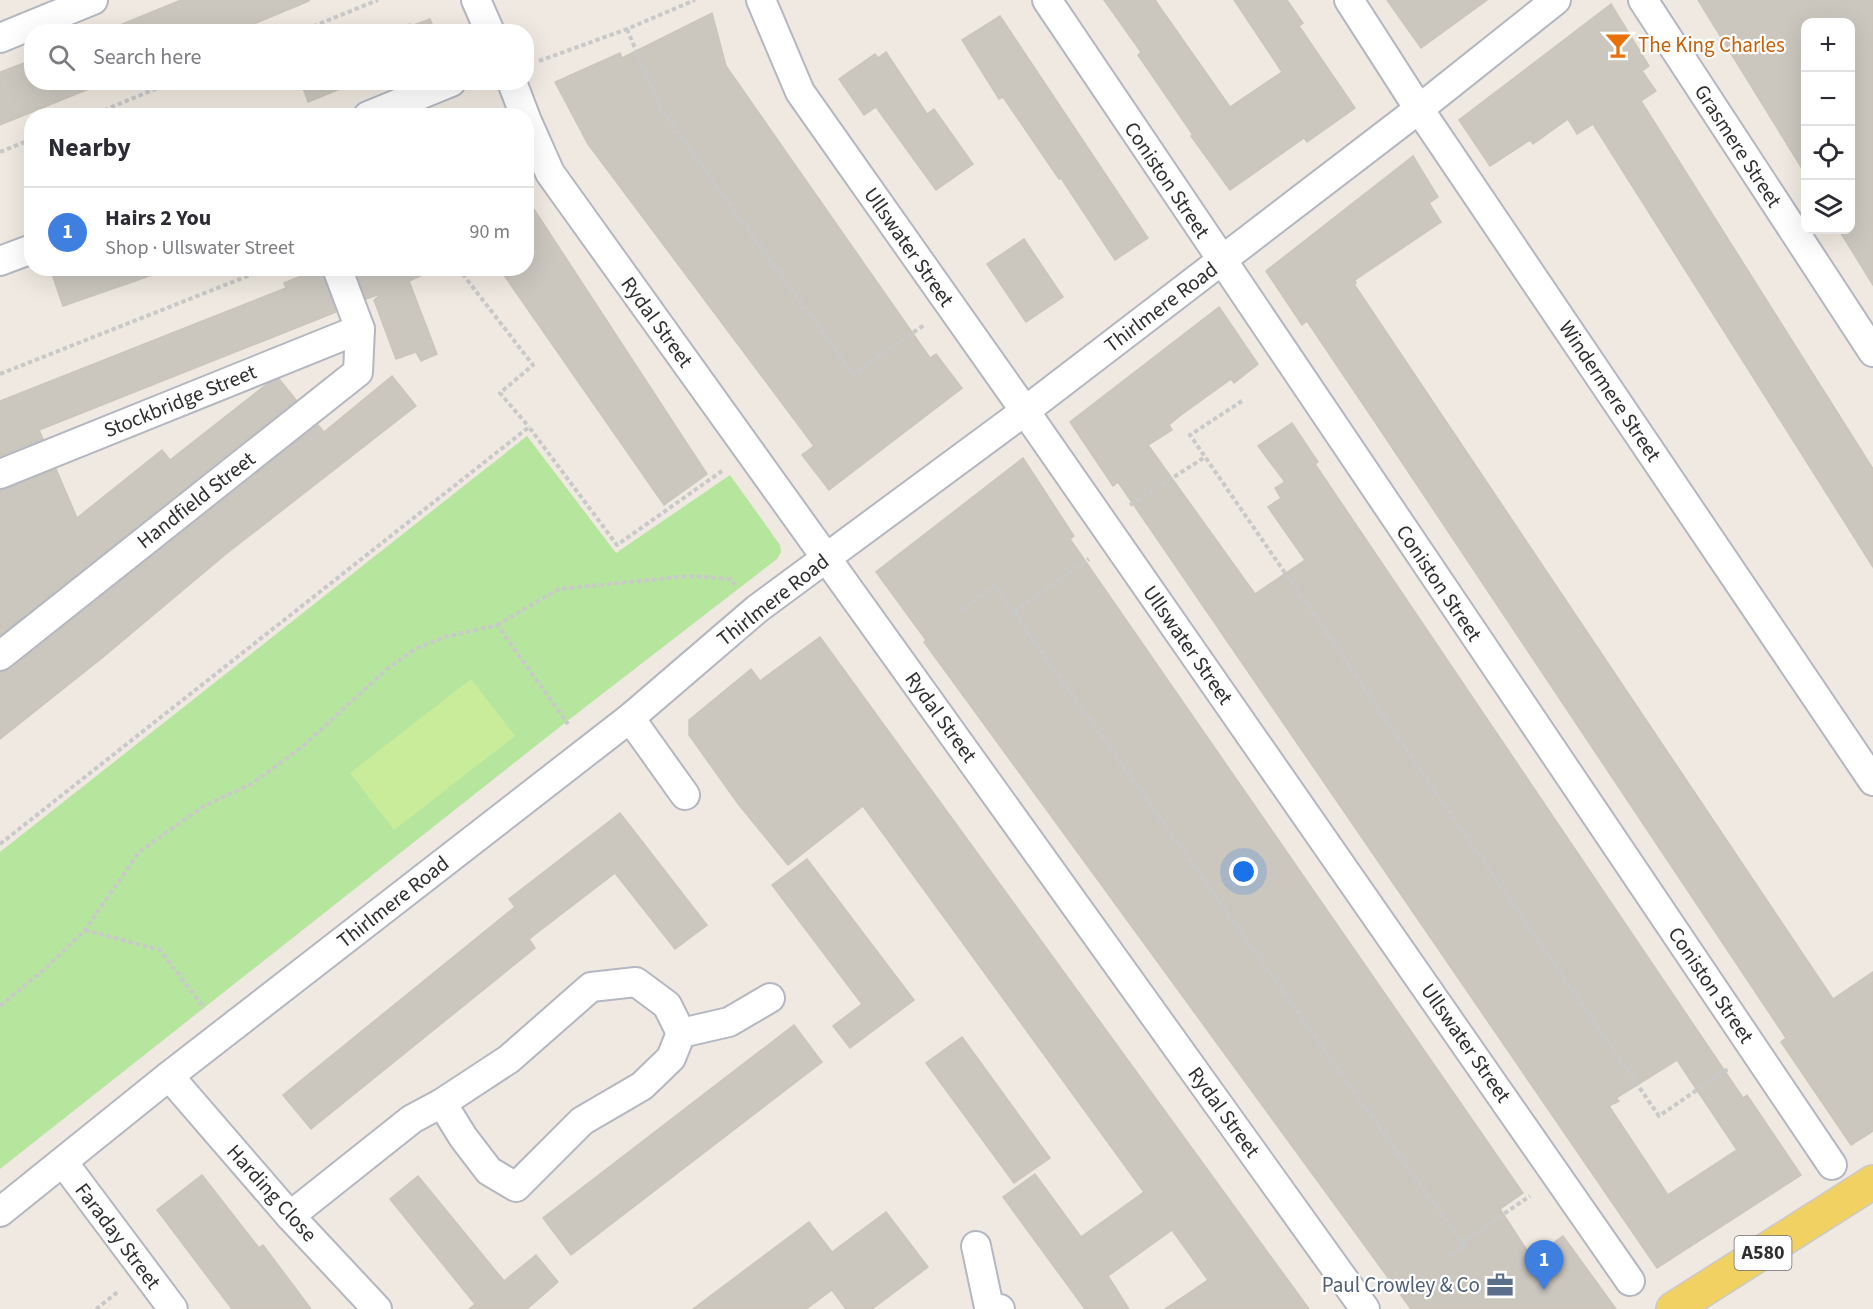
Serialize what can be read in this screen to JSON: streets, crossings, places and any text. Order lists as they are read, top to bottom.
{
  "streets": {
    "main road": ["A580"],
    "street": [
      "Grasmere Street",
      "Coniston Street",
      "Ullswater Street",
      "Thirlmere Road",
      "Rydal Street",
      "Windermere Street",
      "Stockbridge Street",
      "Handfield Street",
      "Harding Close",
      "Faraday Street"
    ]
  },
  "crossings": [
    ["Coniston Street", "Thirlmere Road"],
    ["Ullswater Street", "Thirlmere Road"],
    ["Thirlmere Road", "Rydal Street"],
    ["Thirlmere Road", "Windermere Street"],
    ["Thirlmere Road", "Harding Close"],
    ["Thirlmere Road", "Faraday Street"],
    ["Stockbridge Street", "Handfield Street"]
  ],
  "places": {
    "bar": ["The King Charles"],
    "office": ["Paul Crowley & Co"]
  },
  "page": {
    "map_buttons": ["+", "−"],
    "search": "Search here",
    "heading": "Nearby",
    "list": [
      {
        "mark": "1",
        "name": "Hairs 2 You",
        "note": "Shop · Ullswater Street",
        "value": "90 m"
      }
    ],
    "pins": "1"
  }
}
